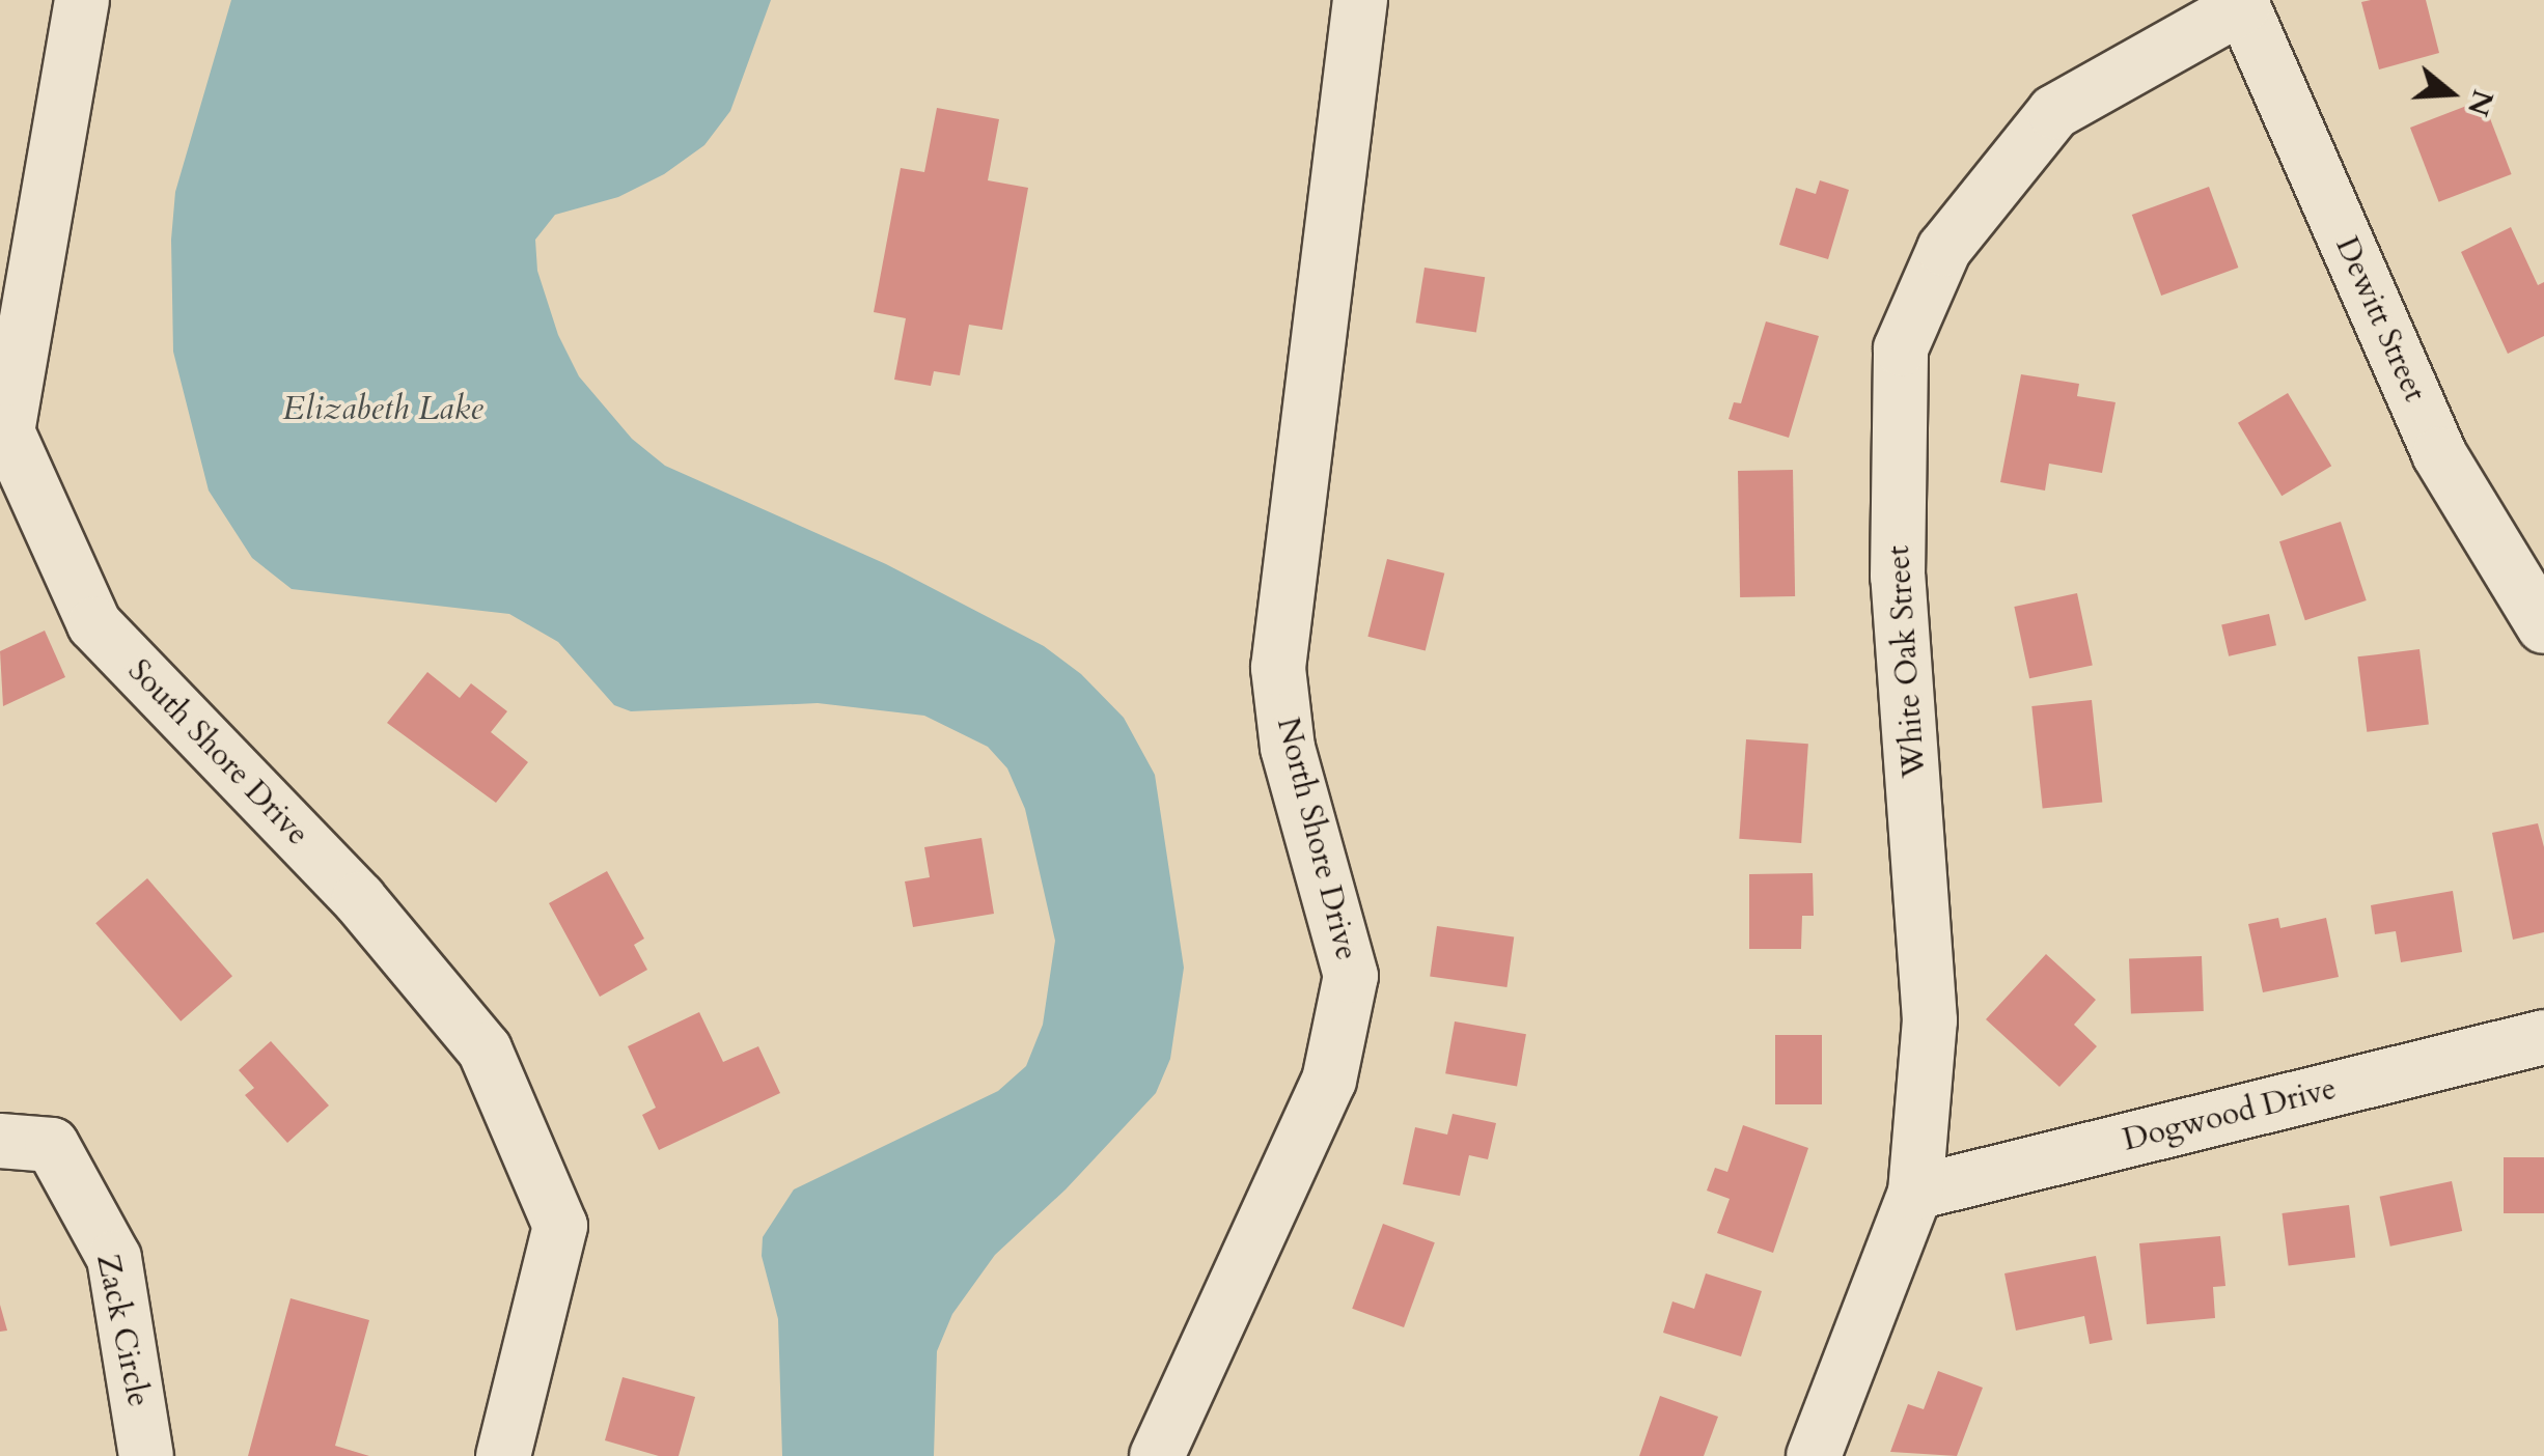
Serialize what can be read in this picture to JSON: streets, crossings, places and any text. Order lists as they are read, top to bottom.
{
  "streets": {
    "street": [
      "Dewitt Street",
      "White Oak Street",
      "South Shore Drive",
      "North Shore Drive",
      "Dogwood Drive",
      "Zack Circle"
    ]
  },
  "crossings": [
    ["Dewitt Street", "White Oak Street"],
    ["White Oak Street", "Dogwood Drive"]
  ],
  "water": ["Elizabeth Lake"],
  "north": "right"
}
